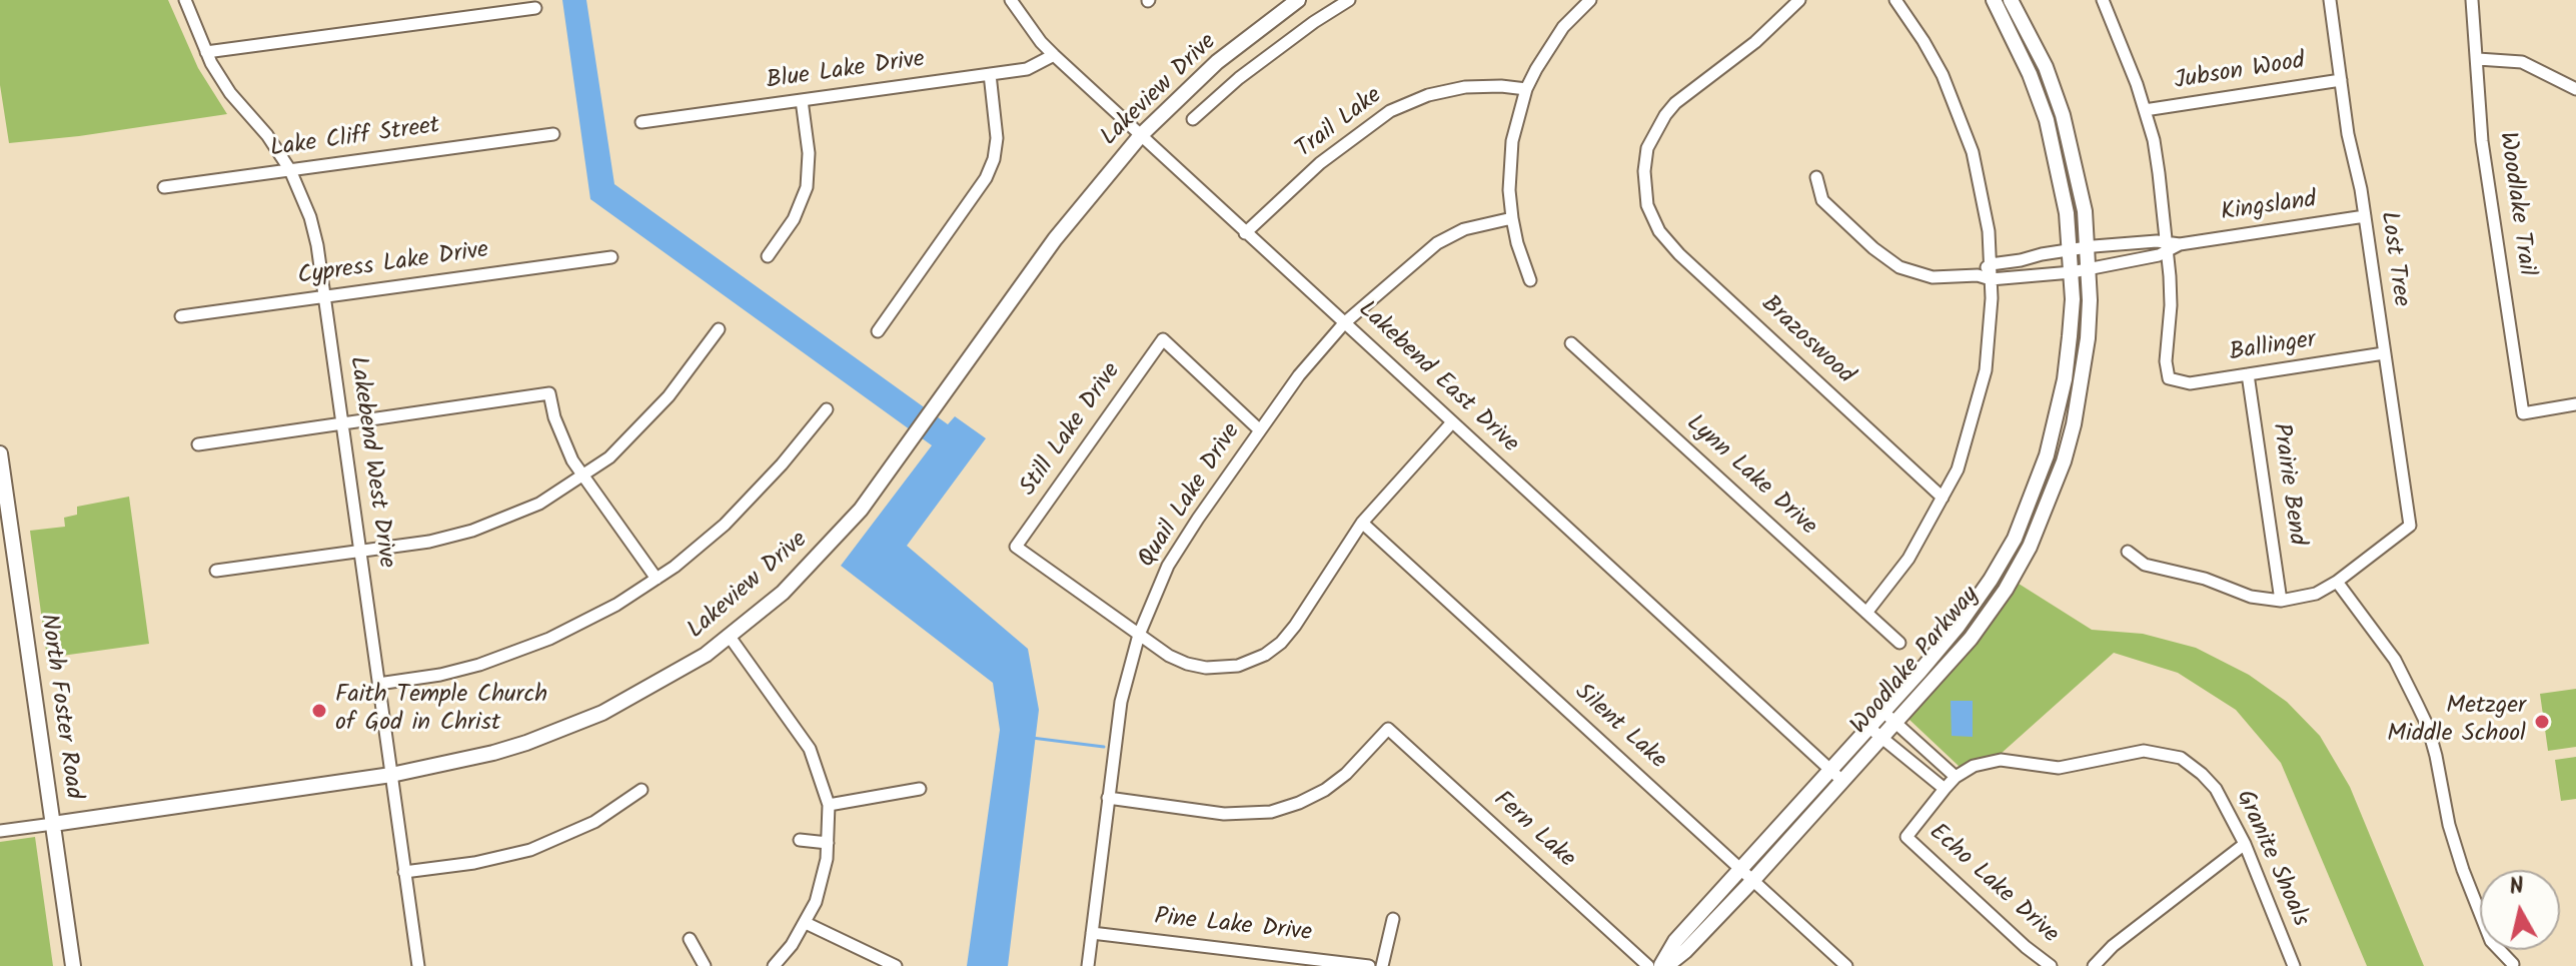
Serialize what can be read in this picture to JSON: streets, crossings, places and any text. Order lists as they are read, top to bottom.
{
  "streets": {
    "street": [
      "Blue Lake Drive",
      "Jubson Wood",
      "Lakeview Drive",
      "Trail Lake",
      "Lake Cliff Street",
      "Woodlake Trail",
      "Kingsland",
      "Lost Tree",
      "Cypress Lake Drive",
      "Brazoswood",
      "Ballinger",
      "Lakebend East Drive",
      "Still Lake Drive",
      "Lakebend West Drive",
      "Lynn Lake Drive",
      "Prairie Bend",
      "Quail Lake Drive",
      "Woodlake Parkway",
      "North Foster Road",
      "Silent Lake",
      "Fern Lake",
      "Granite Shoals",
      "Echo Lake Drive",
      "Pine Lake Drive"
    ]
  },
  "crossings": [
    ["Blue Lake Drive", "Lakebend East Drive"],
    ["Jubson Wood", "Lost Tree"],
    ["Lakeview Drive", "Lakebend East Drive"],
    ["Lakeview Drive", "Lakebend West Drive"],
    ["Lakeview Drive", "North Foster Road"],
    ["Trail Lake", "Lakebend East Drive"],
    ["Lake Cliff Street", "Lakebend West Drive"],
    ["Kingsland", "Lost Tree"],
    ["Kingsland", "Ballinger"],
    ["Kingsland", "Woodlake Parkway"],
    ["Lost Tree", "Ballinger"],
    ["Cypress Lake Drive", "Lakebend West Drive"],
    ["Ballinger", "Prairie Bend"],
    ["Lakebend East Drive", "Quail Lake Drive"],
    ["Lakebend East Drive", "Woodlake Parkway"],
    ["Still Lake Drive", "Quail Lake Drive"],
    ["Quail Lake Drive", "Fern Lake"],
    ["Quail Lake Drive", "Pine Lake Drive"],
    ["Woodlake Parkway", "Silent Lake"],
    ["Granite Shoals", "Echo Lake Drive"]
  ],
  "places": ["Faith Temple Church of God in Christ", "Metzger Middle School"],
  "north": "top"
}
